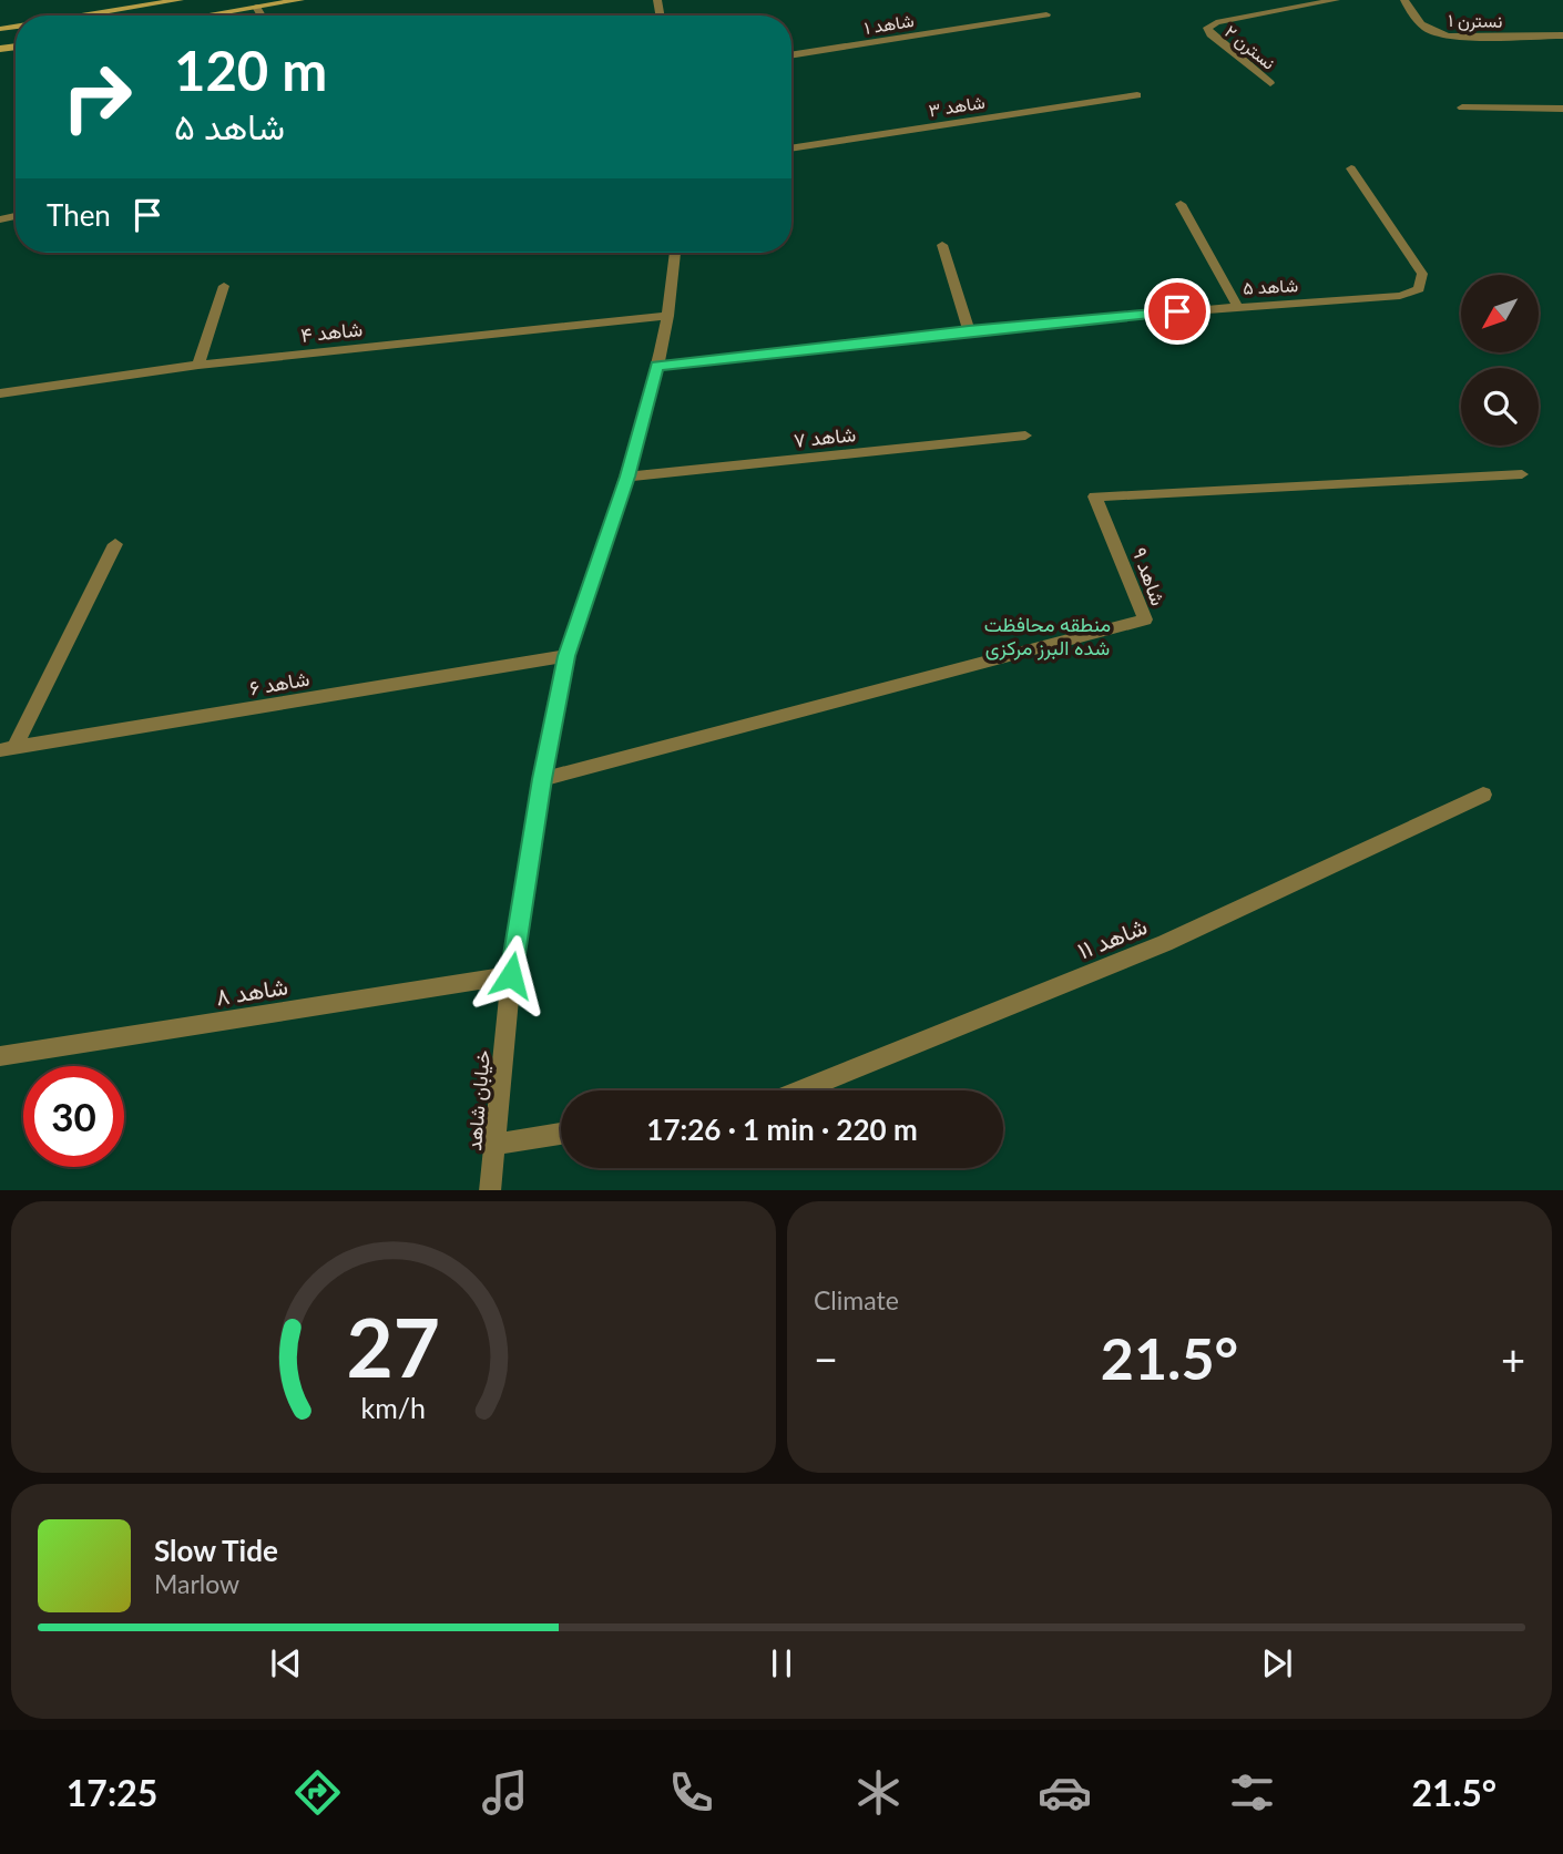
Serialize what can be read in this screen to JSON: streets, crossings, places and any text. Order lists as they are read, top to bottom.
{
  "streets": {
    "street": [
      "نسترن ۱",
      "شاهد ۱",
      "نسترن ۲",
      "شاهد ۳",
      "شاهد ۵",
      "شاهد ۴",
      "شاهد ۷",
      "شاهد ۹",
      "شاهد ۶",
      "شاهد ۱۱",
      "شاهد ۸",
      "خیابان شاهد"
    ]
  },
  "crossings": [
    ["شاهد ۵", "خیابان شاهد"],
    ["شاهد ۴", "خیابان شاهد"],
    ["شاهد ۷", "خیابان شاهد"],
    ["شاهد ۹", "خیابان شاهد"],
    ["شاهد ۶", "خیابان شاهد"],
    ["شاهد ۸", "خیابان شاهد"]
  ],
  "parks": ["منطقه محافظت شده البرز مرکزی"],
  "north": "bottom left",
  "page": {
    "turn": ["120 m", "شاهد ۵"],
    "then": "Then",
    "limit": "30",
    "trip": "17:26 · 1 min · 220 m",
    "tile": "Climate",
    "heat": ["−", "21.5°", "+"],
    "song": ["Slow Tide", "Marlow"],
    "tabs": ["17:25", "21.5°"],
    "gauge": ["27", "km/h"]
  }
}
